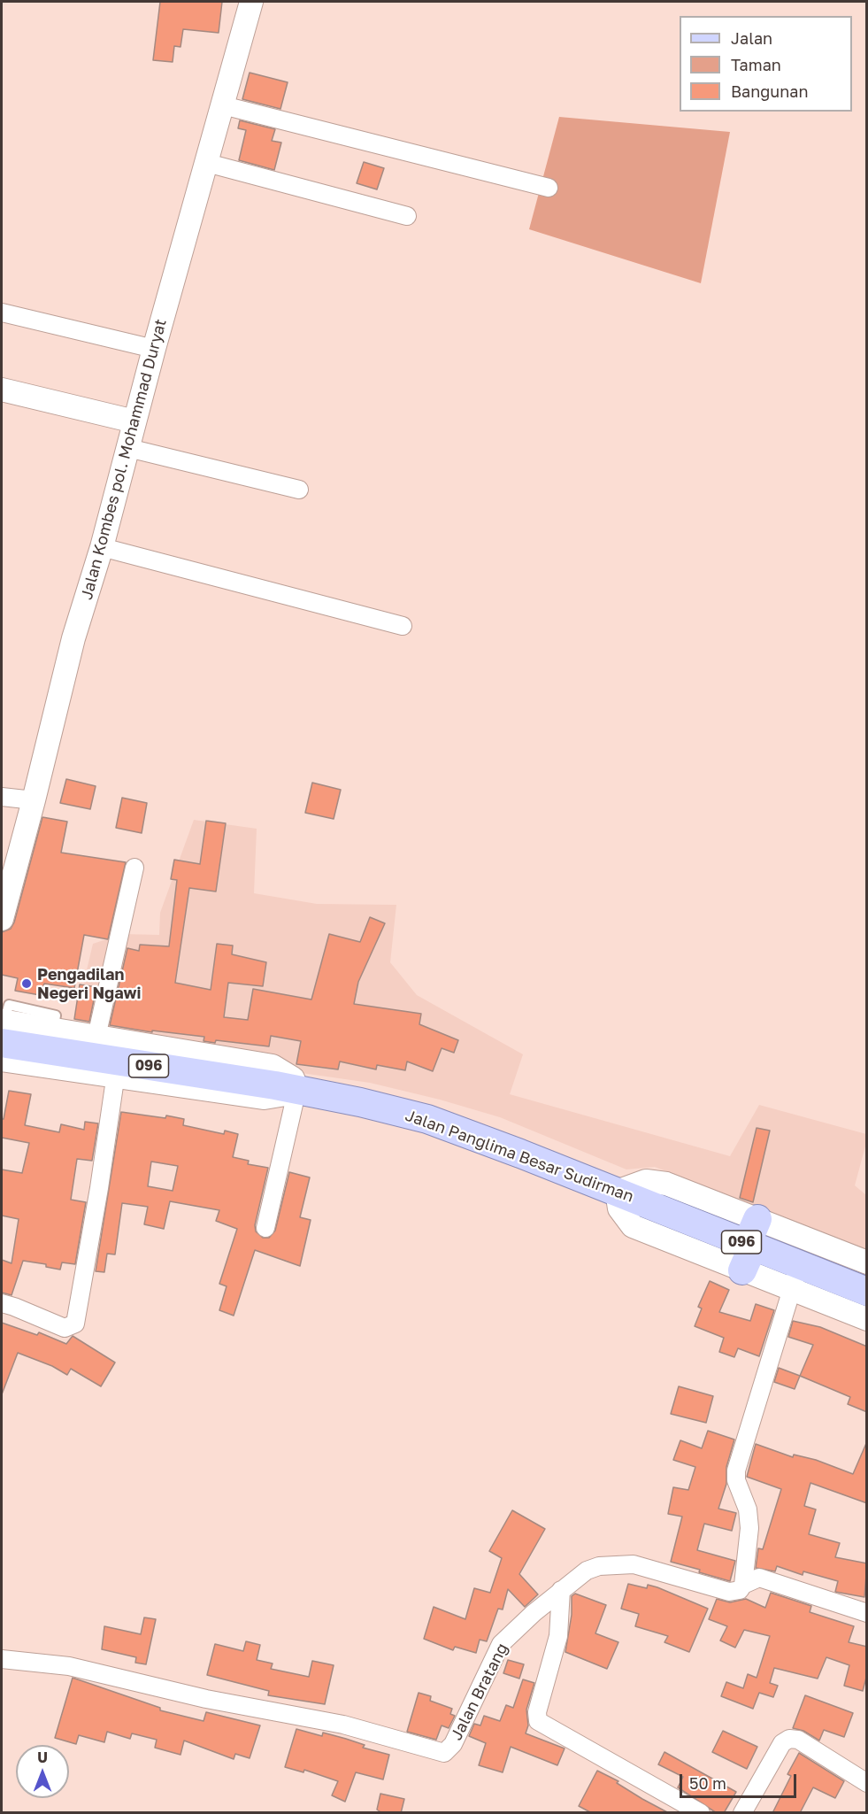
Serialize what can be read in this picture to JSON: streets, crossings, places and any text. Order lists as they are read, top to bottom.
{
  "streets": {
    "main road": ["096", "Jalan Panglima Besar Sudirman"],
    "street": ["Jalan Kombes pol. Mohammad Duryat", "Jalan Bratang"]
  },
  "places": ["Pengadilan Negeri Ngawi"],
  "legend": ["Jalan", "Taman", "Bangunan"],
  "scale_bar": "50 m",
  "north": "top"
}
